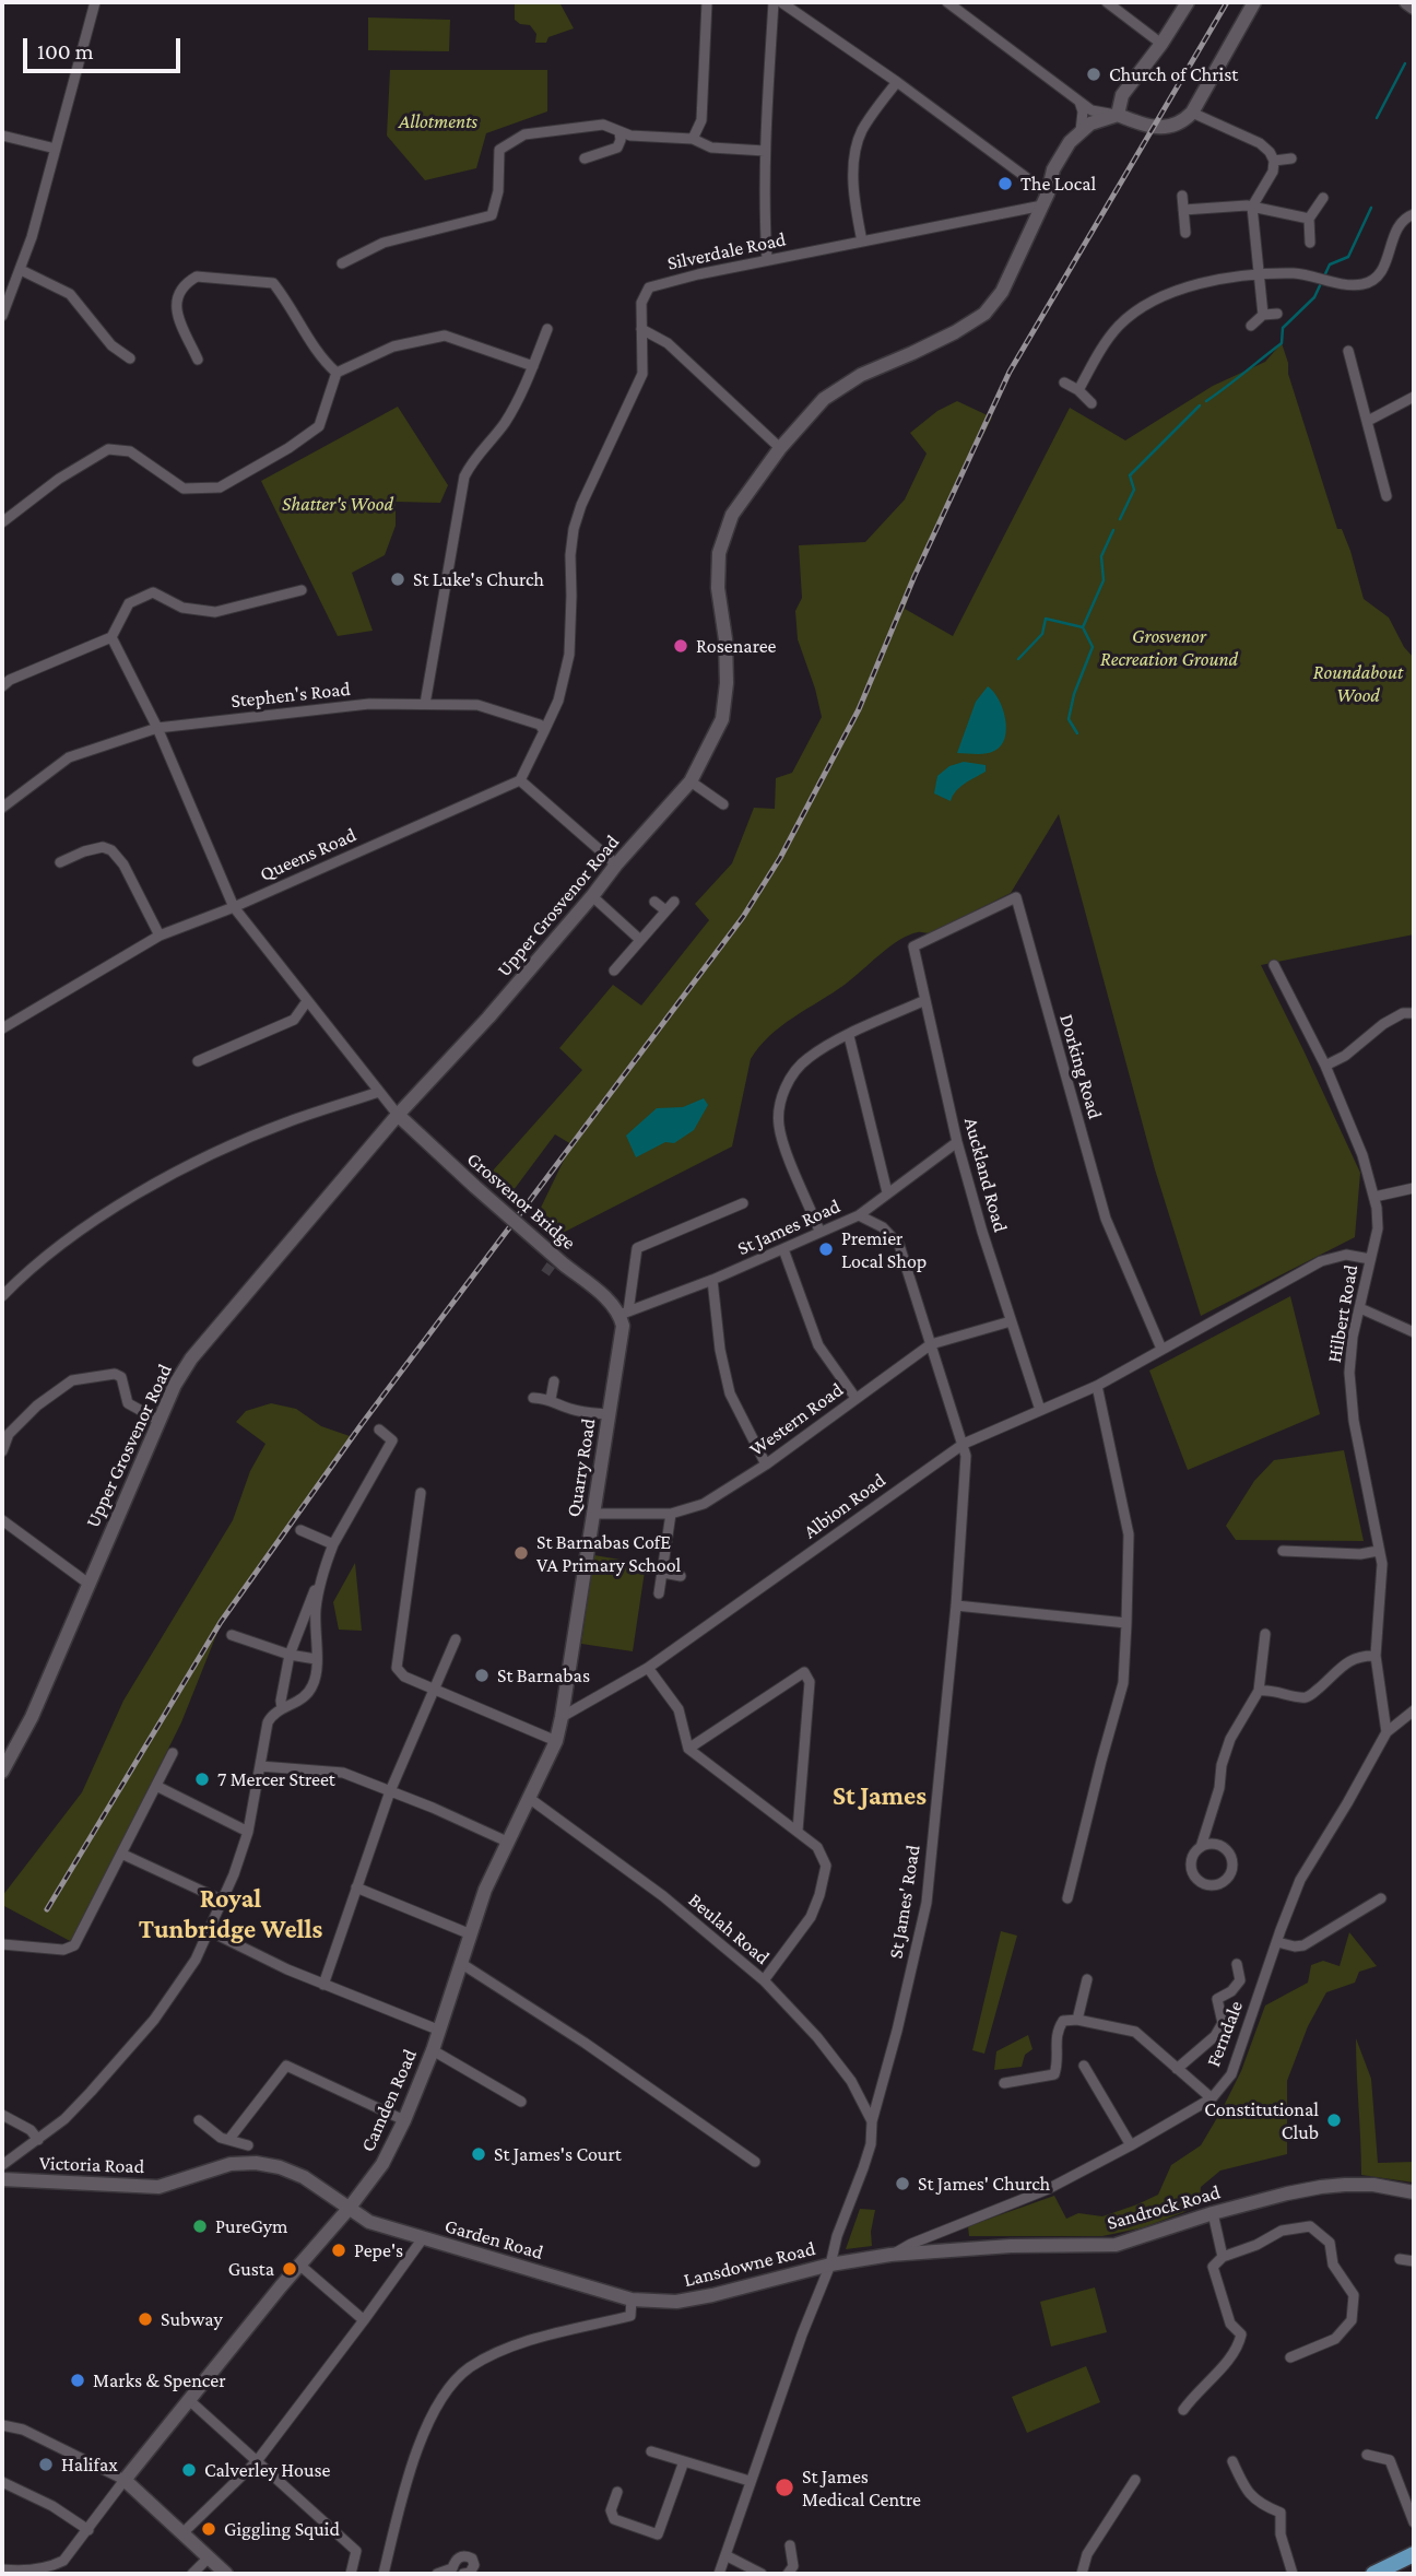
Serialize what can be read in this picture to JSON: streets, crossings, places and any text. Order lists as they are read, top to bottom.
{
  "streets": {
    "street": [
      "Silverdale Road",
      "Stephen's Road",
      "Queens Road",
      "Upper Grosvenor Road",
      "Dorking Road",
      "Auckland Road",
      "Grosvenor Bridge",
      "St James Road",
      "Hilbert Road",
      "Western Road",
      "Quarry Road",
      "Albion Road",
      "St James' Road",
      "Beulah Road",
      "Ferndale",
      "Camden Road",
      "Victoria Road",
      "Sandrock Road",
      "Garden Road",
      "Lansdowne Road"
    ]
  },
  "crossings": [
    ["Silverdale Road", "Stephen's Road"],
    ["Silverdale Road", "Upper Grosvenor Road"],
    ["Upper Grosvenor Road", "Grosvenor Bridge"],
    ["Dorking Road", "Auckland Road"],
    ["Dorking Road", "Albion Road"],
    ["Auckland Road", "Western Road"],
    ["Auckland Road", "Albion Road"],
    ["Grosvenor Bridge", "St James Road"],
    ["Grosvenor Bridge", "Quarry Road"],
    ["St James Road", "Western Road"],
    ["St James Road", "Quarry Road"],
    ["St James Road", "Albion Road"],
    ["St James Road", "St James' Road"],
    ["Hilbert Road", "Albion Road"],
    ["Hilbert Road", "Ferndale"],
    ["Western Road", "Quarry Road"],
    ["Quarry Road", "Albion Road"],
    ["Quarry Road", "Camden Road"],
    ["Albion Road", "St James' Road"],
    ["Albion Road", "Camden Road"],
    ["St James' Road", "Beulah Road"],
    ["St James' Road", "Sandrock Road"],
    ["St James' Road", "Lansdowne Road"],
    ["Beulah Road", "Camden Road"],
    ["Ferndale", "Sandrock Road"],
    ["Camden Road", "Victoria Road"],
    ["Camden Road", "Garden Road"],
    ["Victoria Road", "Garden Road"],
    ["Sandrock Road", "Lansdowne Road"],
    ["Garden Road", "Lansdowne Road"]
  ],
  "districts": ["St James", "Royal Tunbridge Wells"],
  "parks": [
    "Allotments",
    "Shatter's Wood",
    "Grosvenor Recreation Ground",
    "Roundabout Wood"
  ],
  "places": [
    "Church of Christ",
    "The Local",
    "St Luke's Church",
    "Rosenaree",
    "Premier Local Shop",
    "St Barnabas CofE VA Primary School",
    "St Barnabas",
    "7 Mercer Street",
    "Constitutional Club",
    "St James's Court",
    "St James' Church",
    "PureGym",
    "Pepe's",
    "Gusta",
    "Subway",
    "Marks & Spencer",
    "Halifax",
    "Calverley House",
    "St James Medical Centre",
    "Giggling Squid"
  ],
  "scale_bar": "100 m"
}
